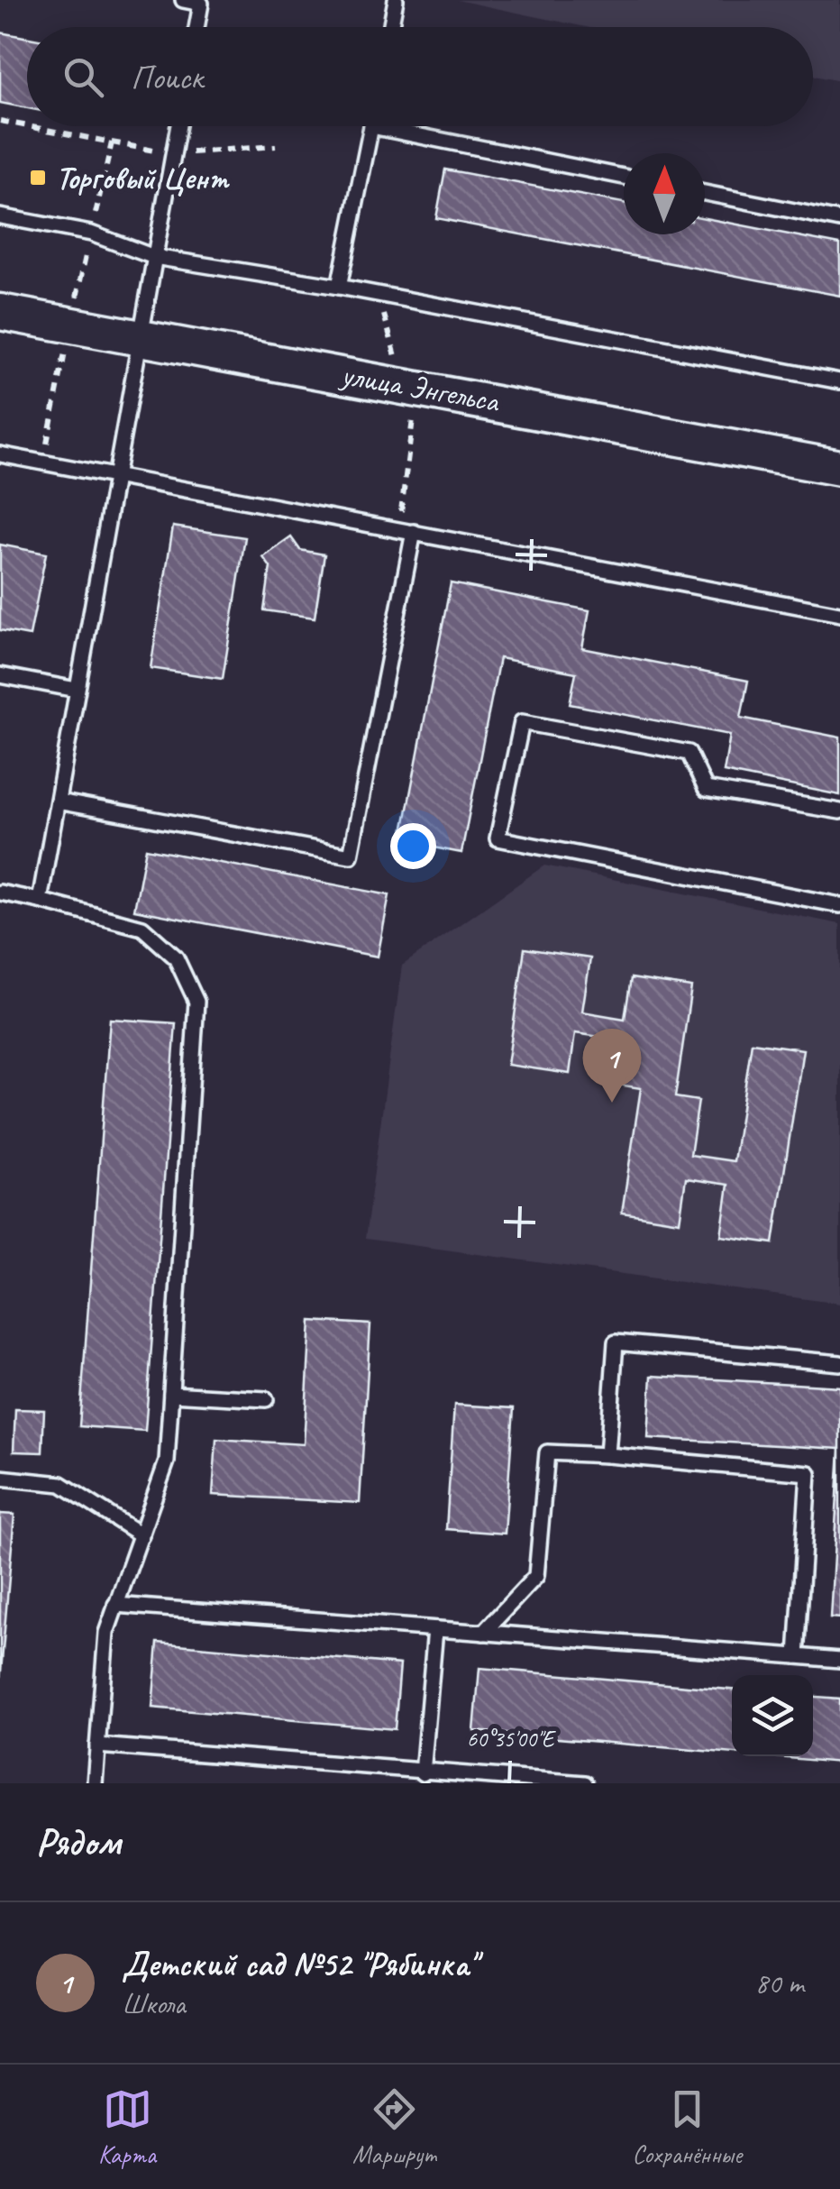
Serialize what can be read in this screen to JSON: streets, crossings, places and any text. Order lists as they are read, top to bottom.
{
  "streets": {
    "street": ["улица Энгельса"]
  },
  "places": {
    "transit": ["Торговый Цент"]
  },
  "north": "top",
  "page": {
    "search": "Поиск",
    "pins": "1",
    "heading": "Рядом",
    "list": [
      {
        "mark": "1",
        "name": "Детский сад №52 \"Рябинка\"",
        "note": "Школа",
        "value": "80 m"
      }
    ],
    "nav": ["Карта", "Маршрут", "Сохранённые"]
  },
  "coordinates": ["60°35'00\"E"]
}
